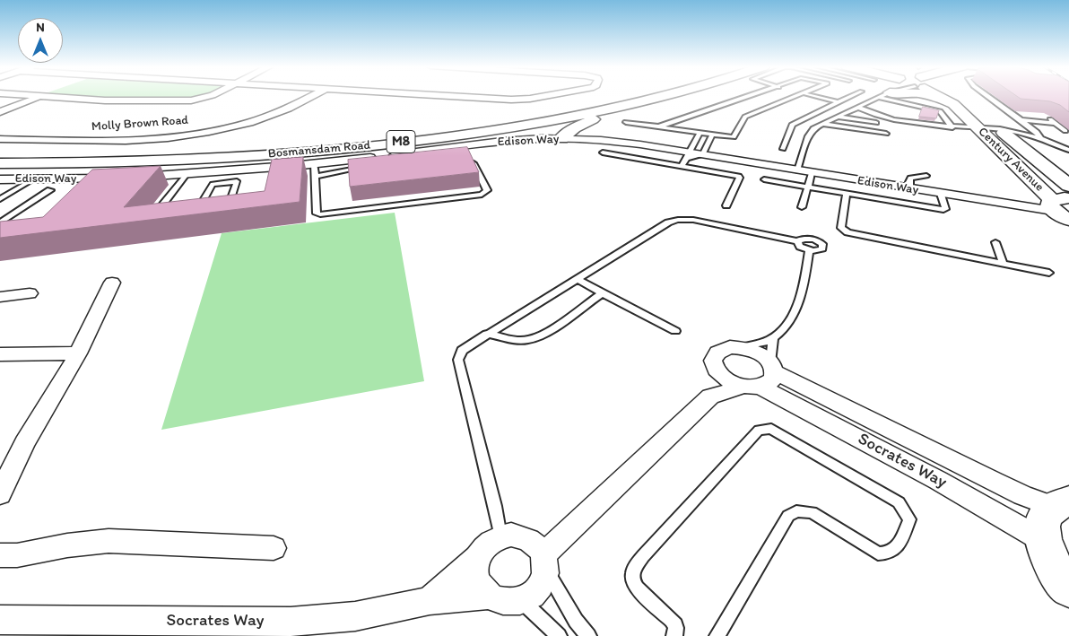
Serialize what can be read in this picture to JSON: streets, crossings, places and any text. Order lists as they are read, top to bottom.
{
  "streets": {
    "main road": ["M8", "Bosmansdam Road", "Century Avenue"],
    "street": ["Molly Brown Road", "Edison Way", "Socrates Way"]
  },
  "crossings": [
    ["Edison Way", "Century Avenue"]
  ],
  "north": "top"
}
